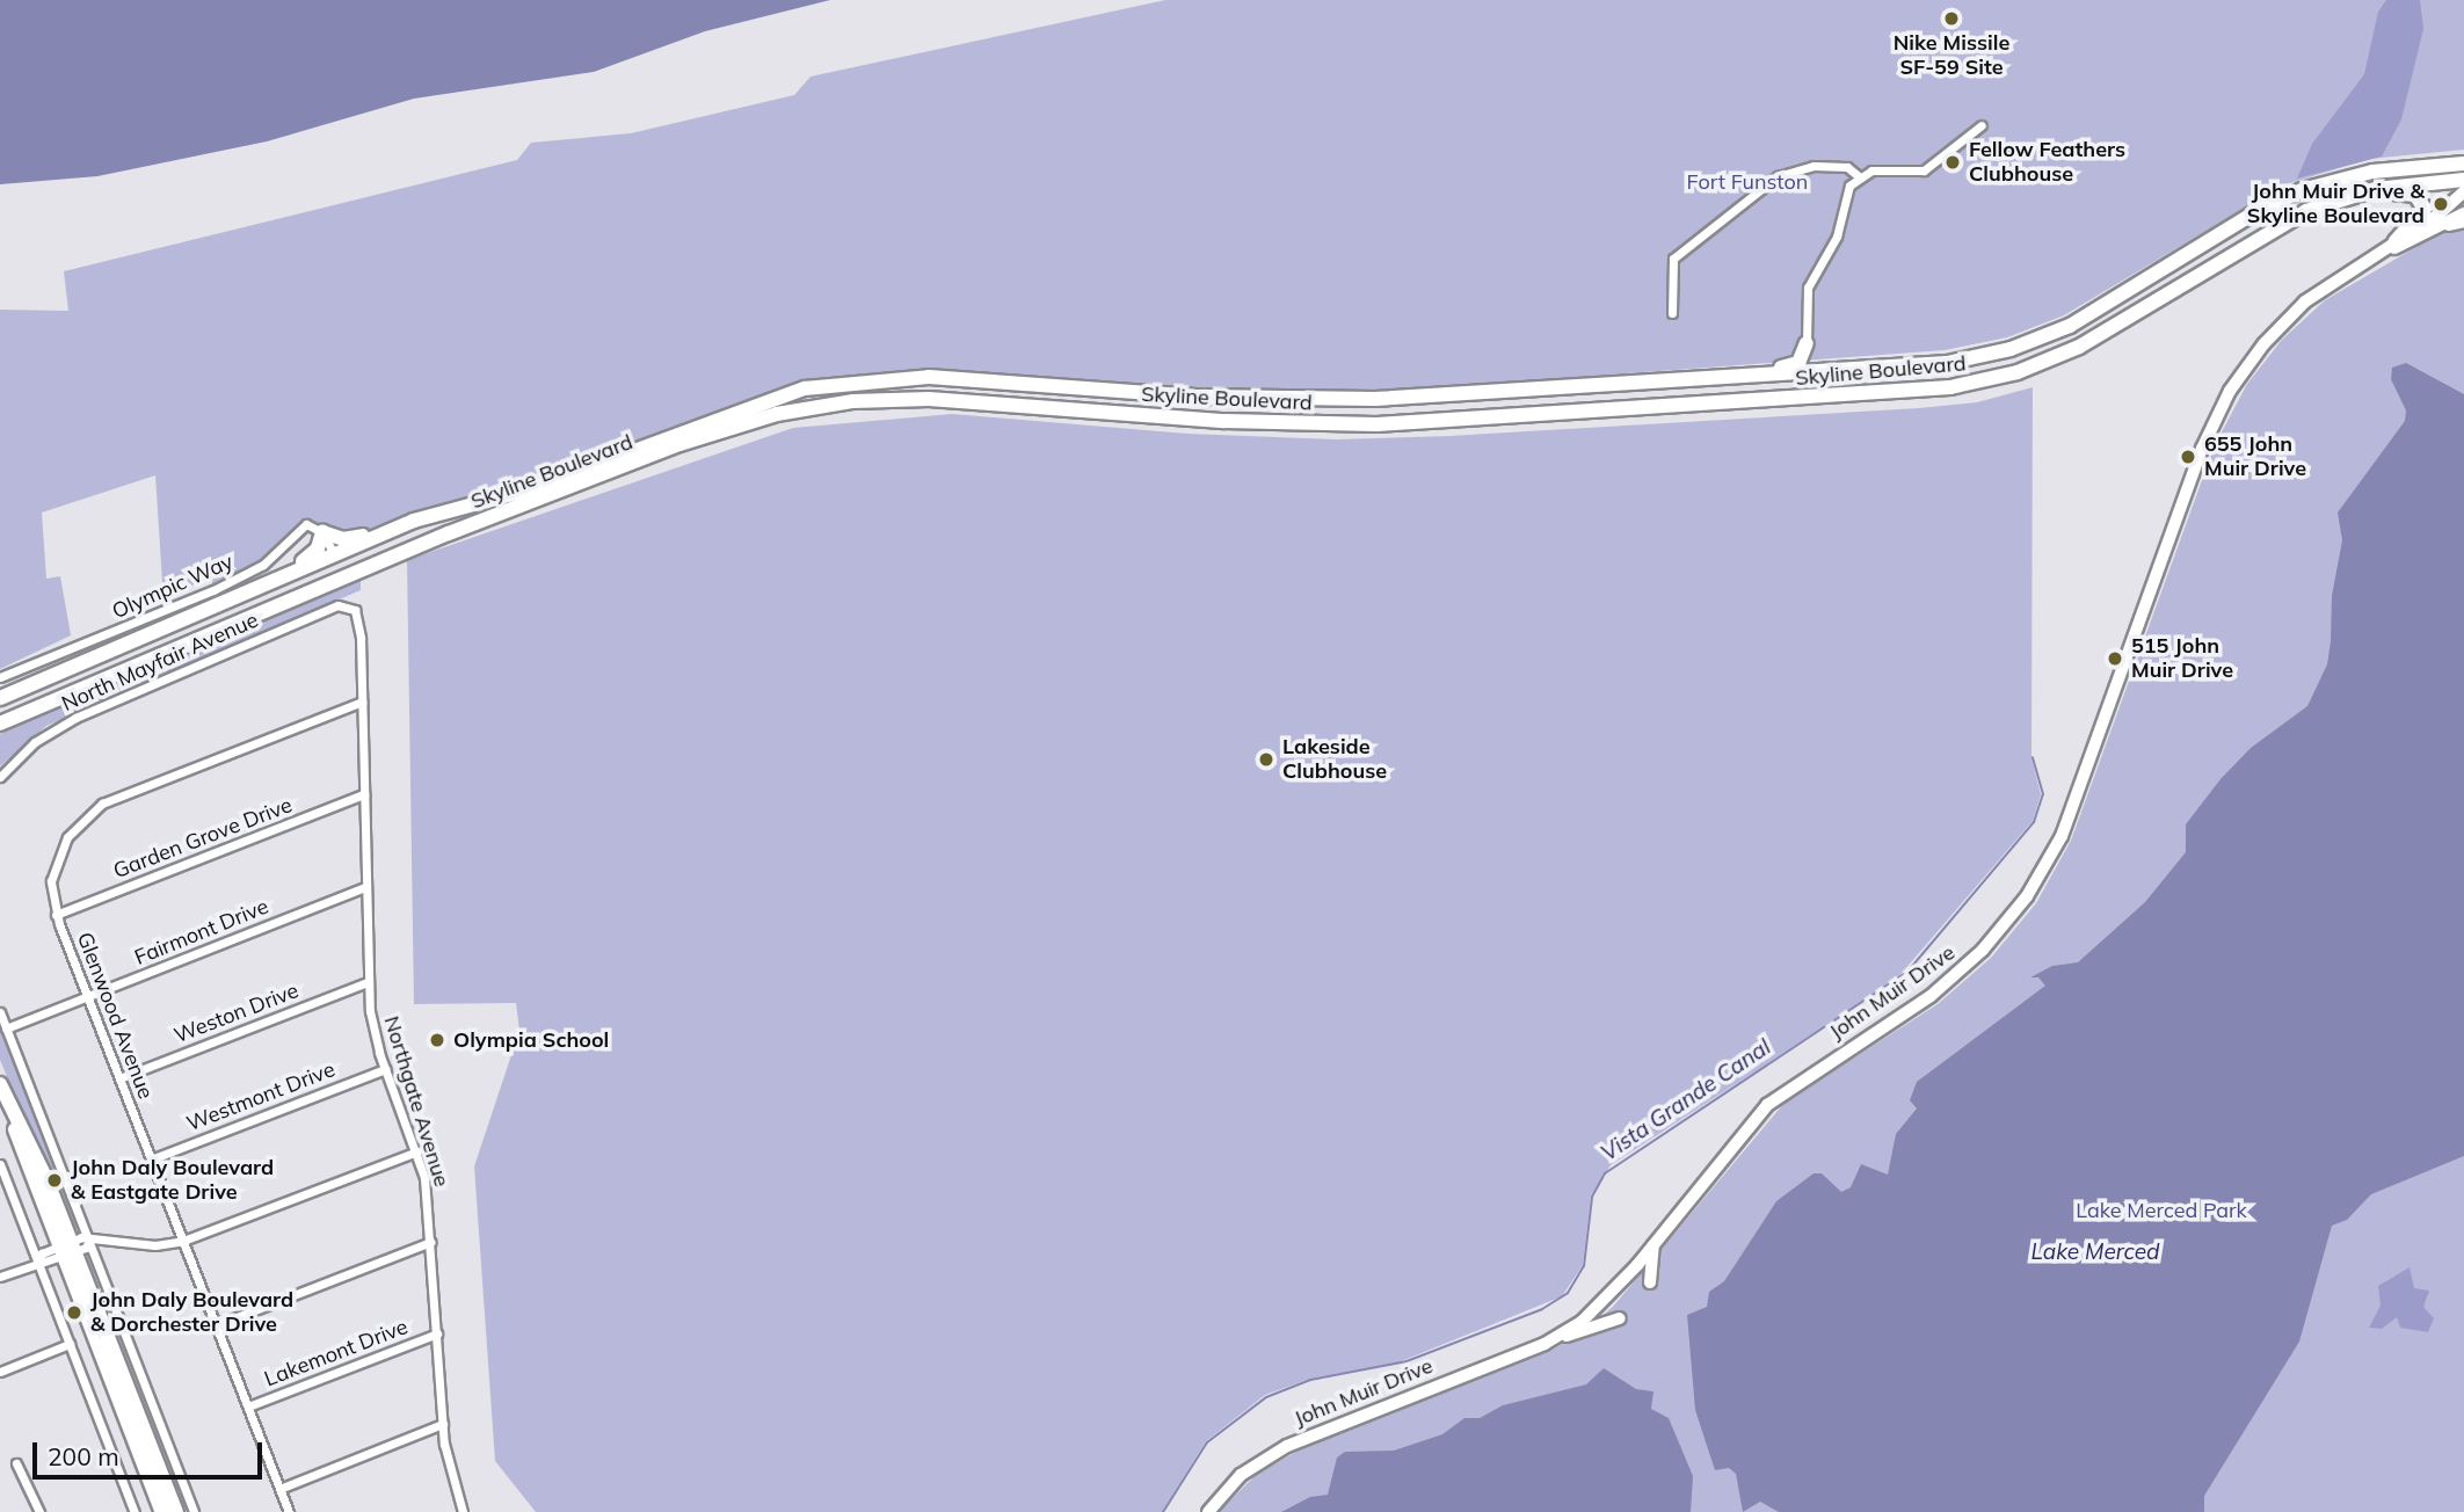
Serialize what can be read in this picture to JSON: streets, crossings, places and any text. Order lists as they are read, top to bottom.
{
  "streets": {
    "main road": ["Skyline Boulevard"],
    "street": [
      "Olympic Way",
      "North Mayfair Avenue",
      "Garden Grove Drive",
      "Fairmont Drive",
      "John Muir Drive",
      "Weston Drive",
      "Glenwood Avenue",
      "Westmont Drive",
      "Northgate Avenue",
      "Lakemont Drive"
    ]
  },
  "crossings": [
    ["North Mayfair Avenue", "Northgate Avenue"],
    ["Garden Grove Drive", "Glenwood Avenue"],
    ["Garden Grove Drive", "Northgate Avenue"],
    ["Fairmont Drive", "Glenwood Avenue"],
    ["Fairmont Drive", "Northgate Avenue"],
    ["Weston Drive", "Glenwood Avenue"],
    ["Weston Drive", "Northgate Avenue"],
    ["Glenwood Avenue", "Westmont Drive"],
    ["Glenwood Avenue", "Northgate Avenue"],
    ["Glenwood Avenue", "Lakemont Drive"],
    ["Westmont Drive", "Northgate Avenue"],
    ["Northgate Avenue", "Lakemont Drive"]
  ],
  "water": ["Vista Grande Canal", "Lake Merced"],
  "parks": ["Fort Funston", "Lake Merced Park"],
  "places": [
    "Nike Missile SF-59 Site",
    "Fellow Feathers Clubhouse",
    "John Muir Drive & Skyline Boulevard",
    "655 John Muir Drive",
    "515 John Muir Drive",
    "Lakeside Clubhouse",
    "Olympia School",
    "John Daly Boulevard & Eastgate Drive",
    "John Daly Boulevard & Dorchester Drive"
  ],
  "scale_bar": "200 m"
}
